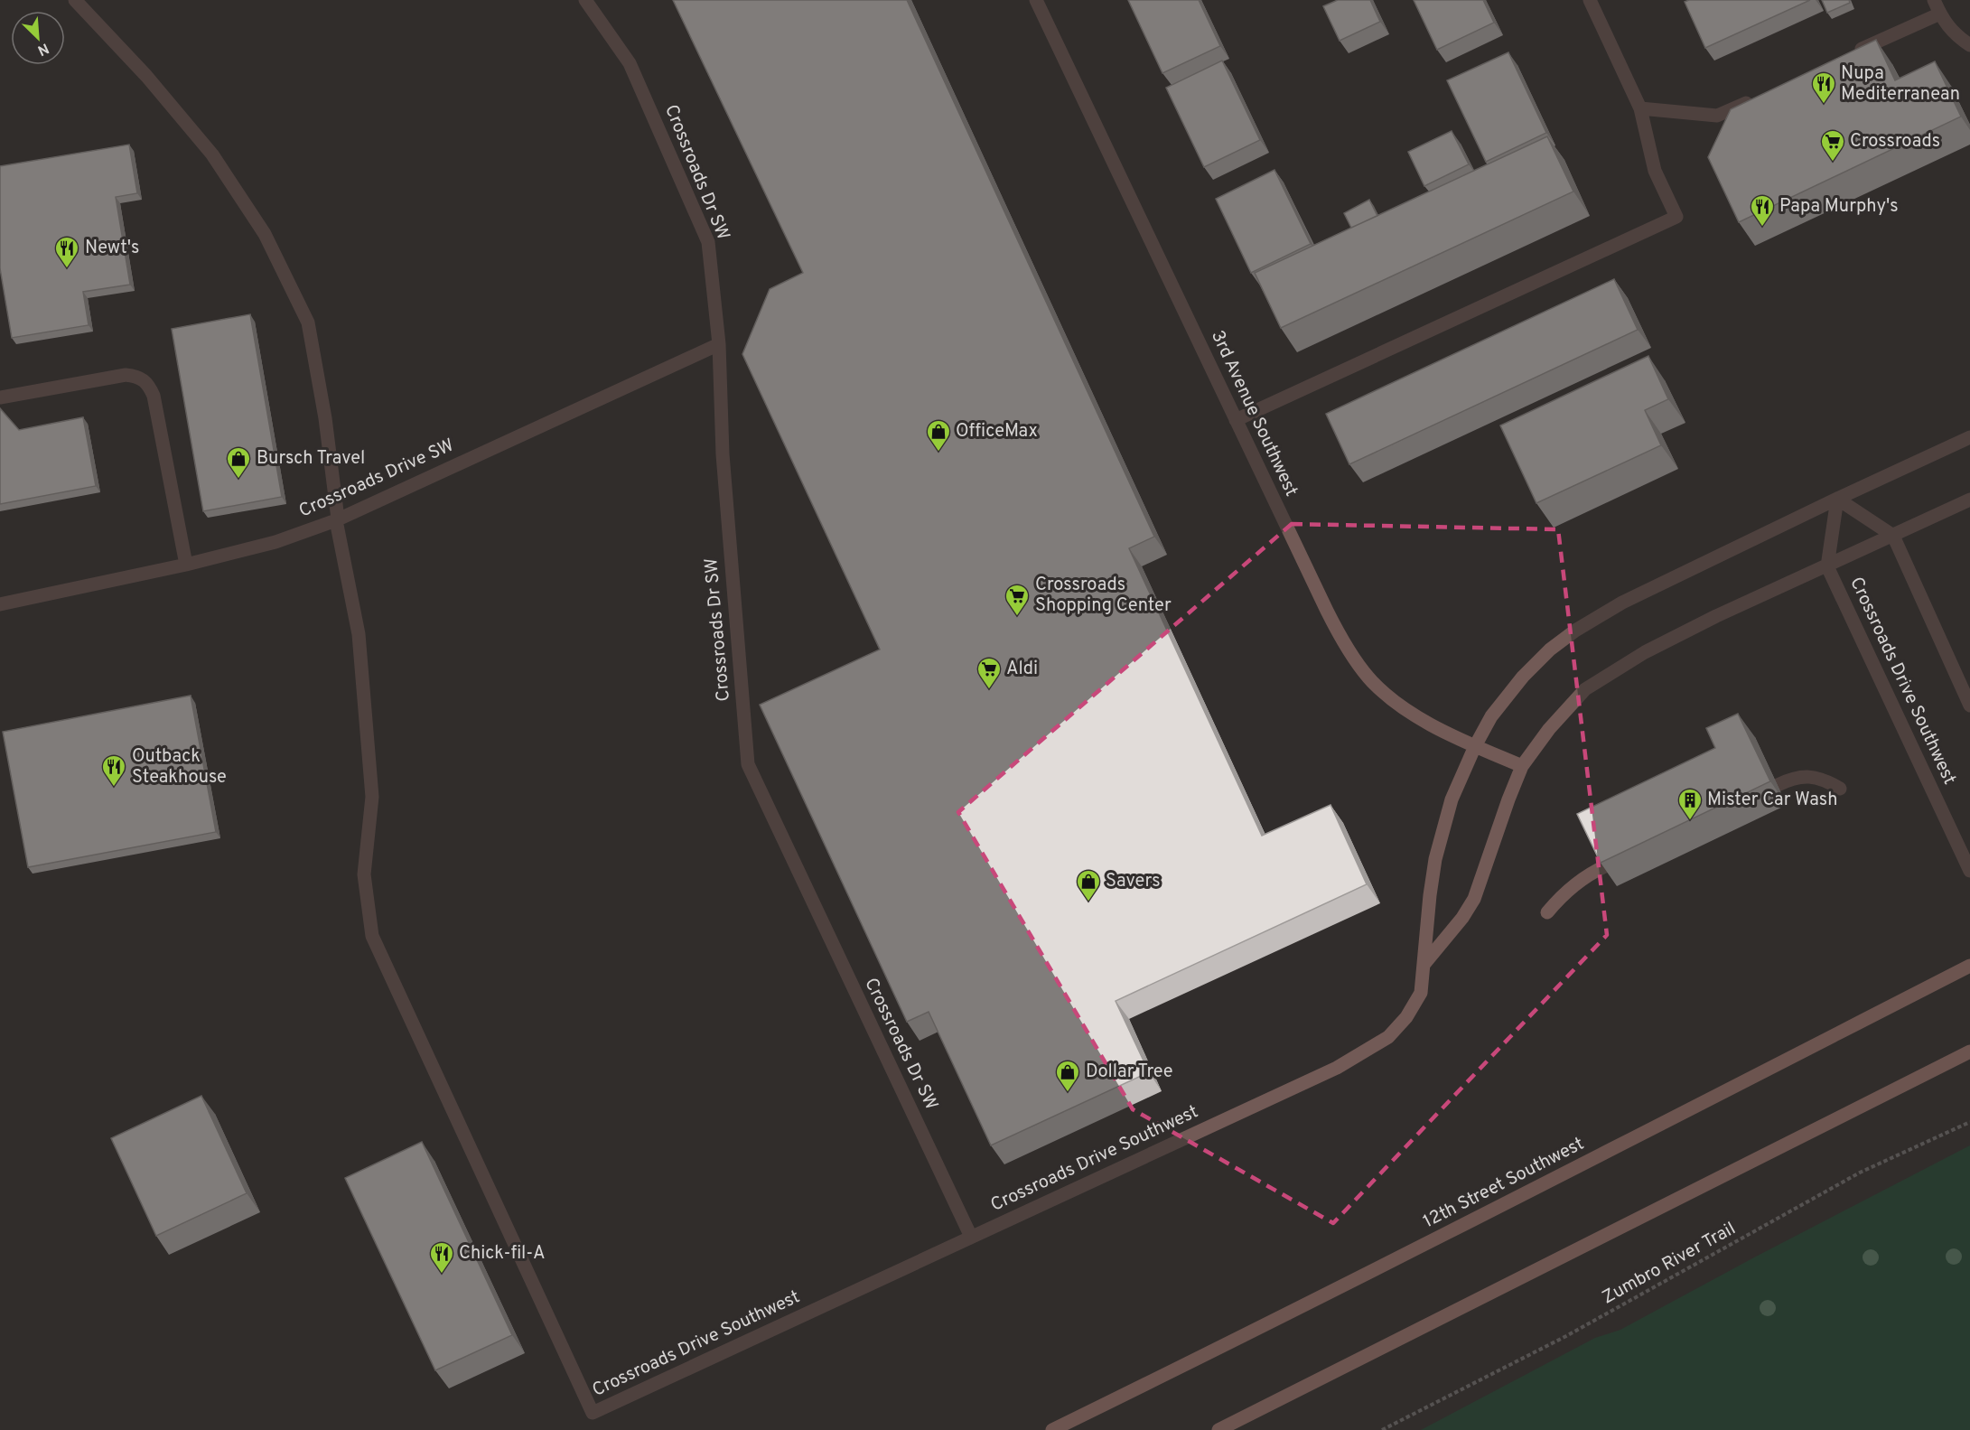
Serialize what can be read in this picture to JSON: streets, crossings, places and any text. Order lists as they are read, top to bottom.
{
  "streets": {
    "main road": ["12th Street Southwest"],
    "street": [
      "Crossroads Dr SW",
      "3rd Avenue Southwest",
      "Crossroads Drive SW",
      "Crossroads Drive Southwest"
    ],
    "path": ["Zumbro River Trail"]
  },
  "crossings": [
    ["Crossroads Dr SW", "Crossroads Drive SW"],
    ["Crossroads Dr SW", "Crossroads Drive Southwest"],
    ["3rd Avenue Southwest", "Crossroads Drive Southwest"],
    ["Crossroads Drive SW", "Crossroads Drive Southwest"]
  ],
  "places": {
    "restaurant": [
      "Nupa Mediterranean",
      "Papa Murphy's",
      "Newt's",
      "Outback Steakhouse",
      "Chick-fil-A"
    ],
    "supermarket": ["Crossroads", "Crossroads Shopping Center", "Aldi"],
    "shop": [
      "OfficeMax",
      "Bursch Travel",
      "Savers",
      "Dollar Tree"
    ],
    "building": ["Mister Car Wash"]
  },
  "north": "bottom right"
}
